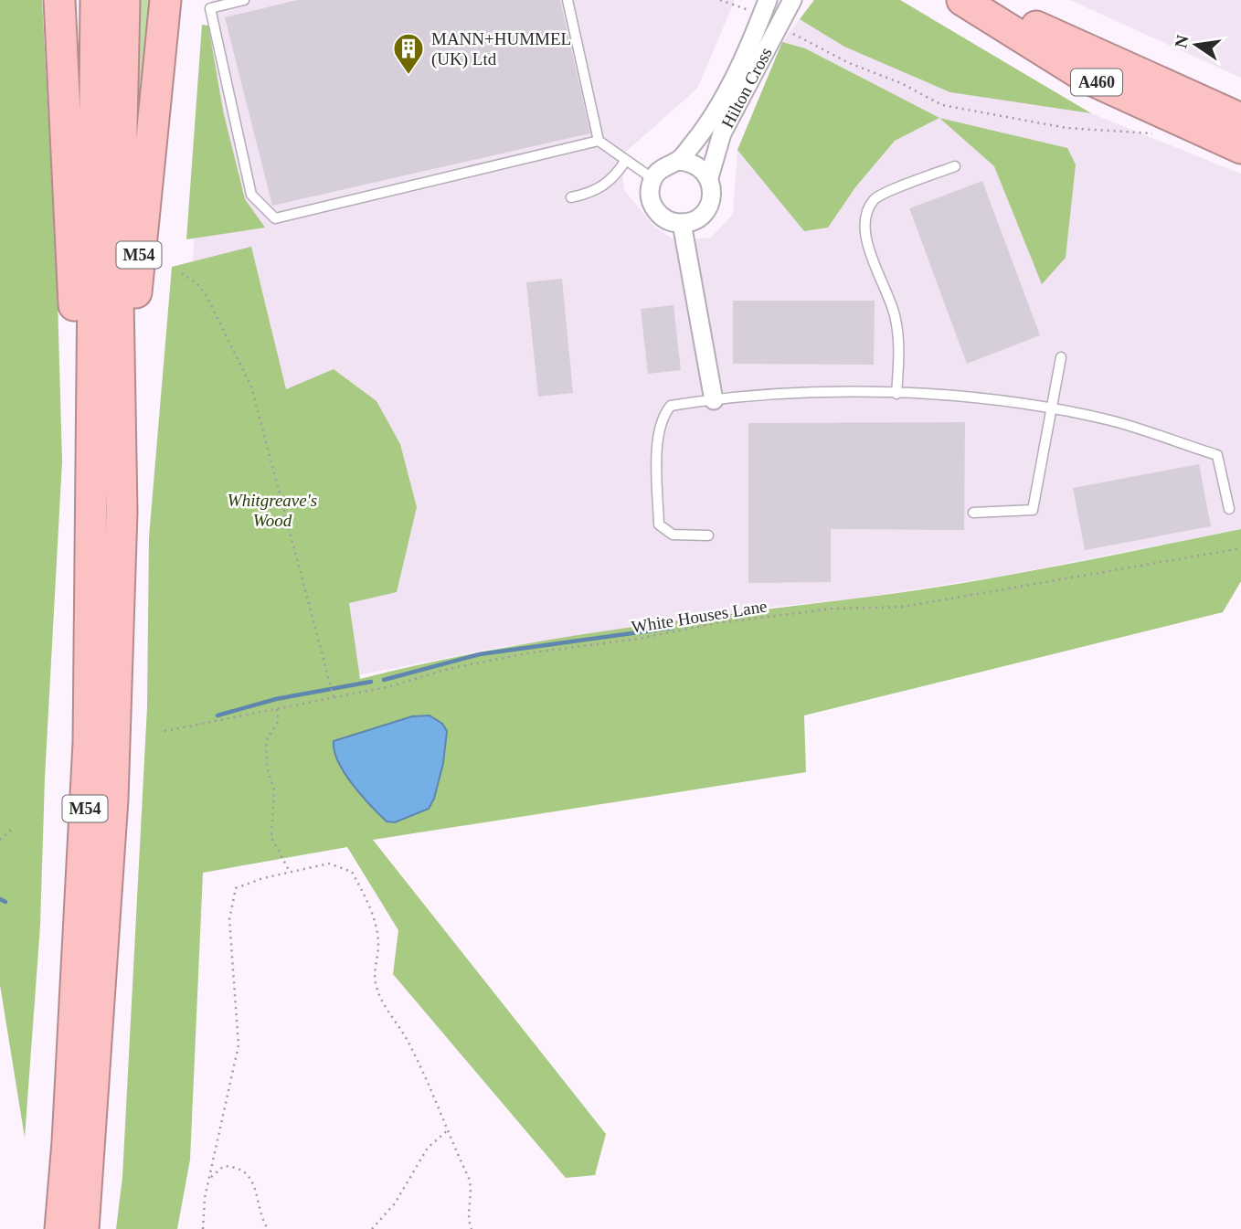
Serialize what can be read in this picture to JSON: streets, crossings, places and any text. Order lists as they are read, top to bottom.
{
  "streets": {
    "highway": ["A460", "M54"],
    "street": ["Hilton Cross"],
    "path": ["White Houses Lane"]
  },
  "parks": ["Whitgreave's Wood"],
  "places": {
    "building": ["MANN+HUMMEL (UK) Ltd"]
  },
  "north": "left"
}
